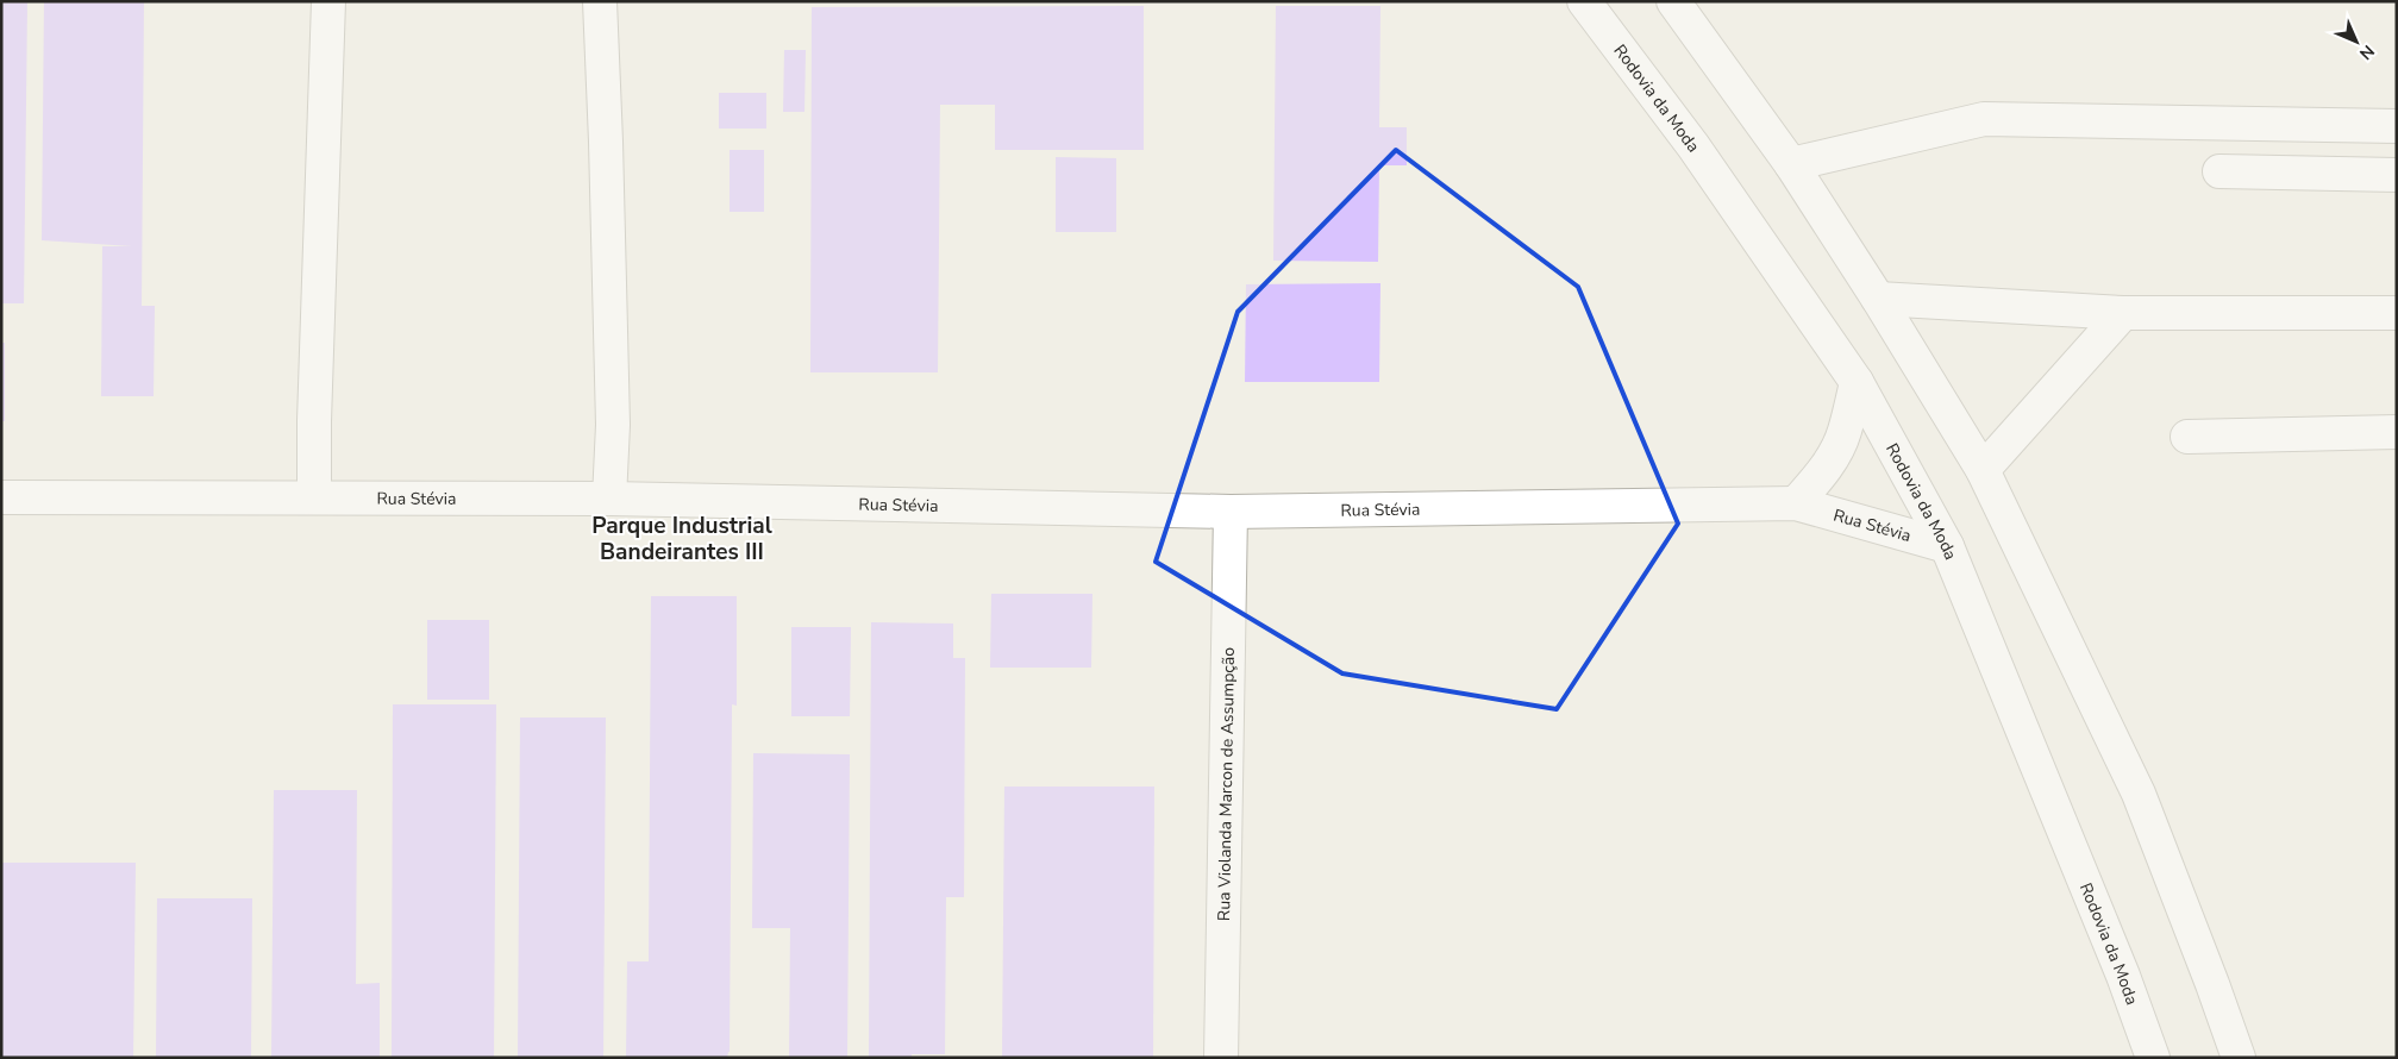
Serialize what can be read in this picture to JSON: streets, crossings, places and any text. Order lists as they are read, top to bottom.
{
  "streets": {
    "main road": ["Rodovia da Moda", "Rua Stévia", "Rua Violanda Marcon de Assumpção"]
  },
  "crossings": [
    ["Rodovia da Moda", "Rua Stévia"],
    ["Rua Stévia", "Rua Violanda Marcon de Assumpção"]
  ],
  "districts": ["Parque Industrial Bandeirantes III"],
  "north": "bottom right"
}
